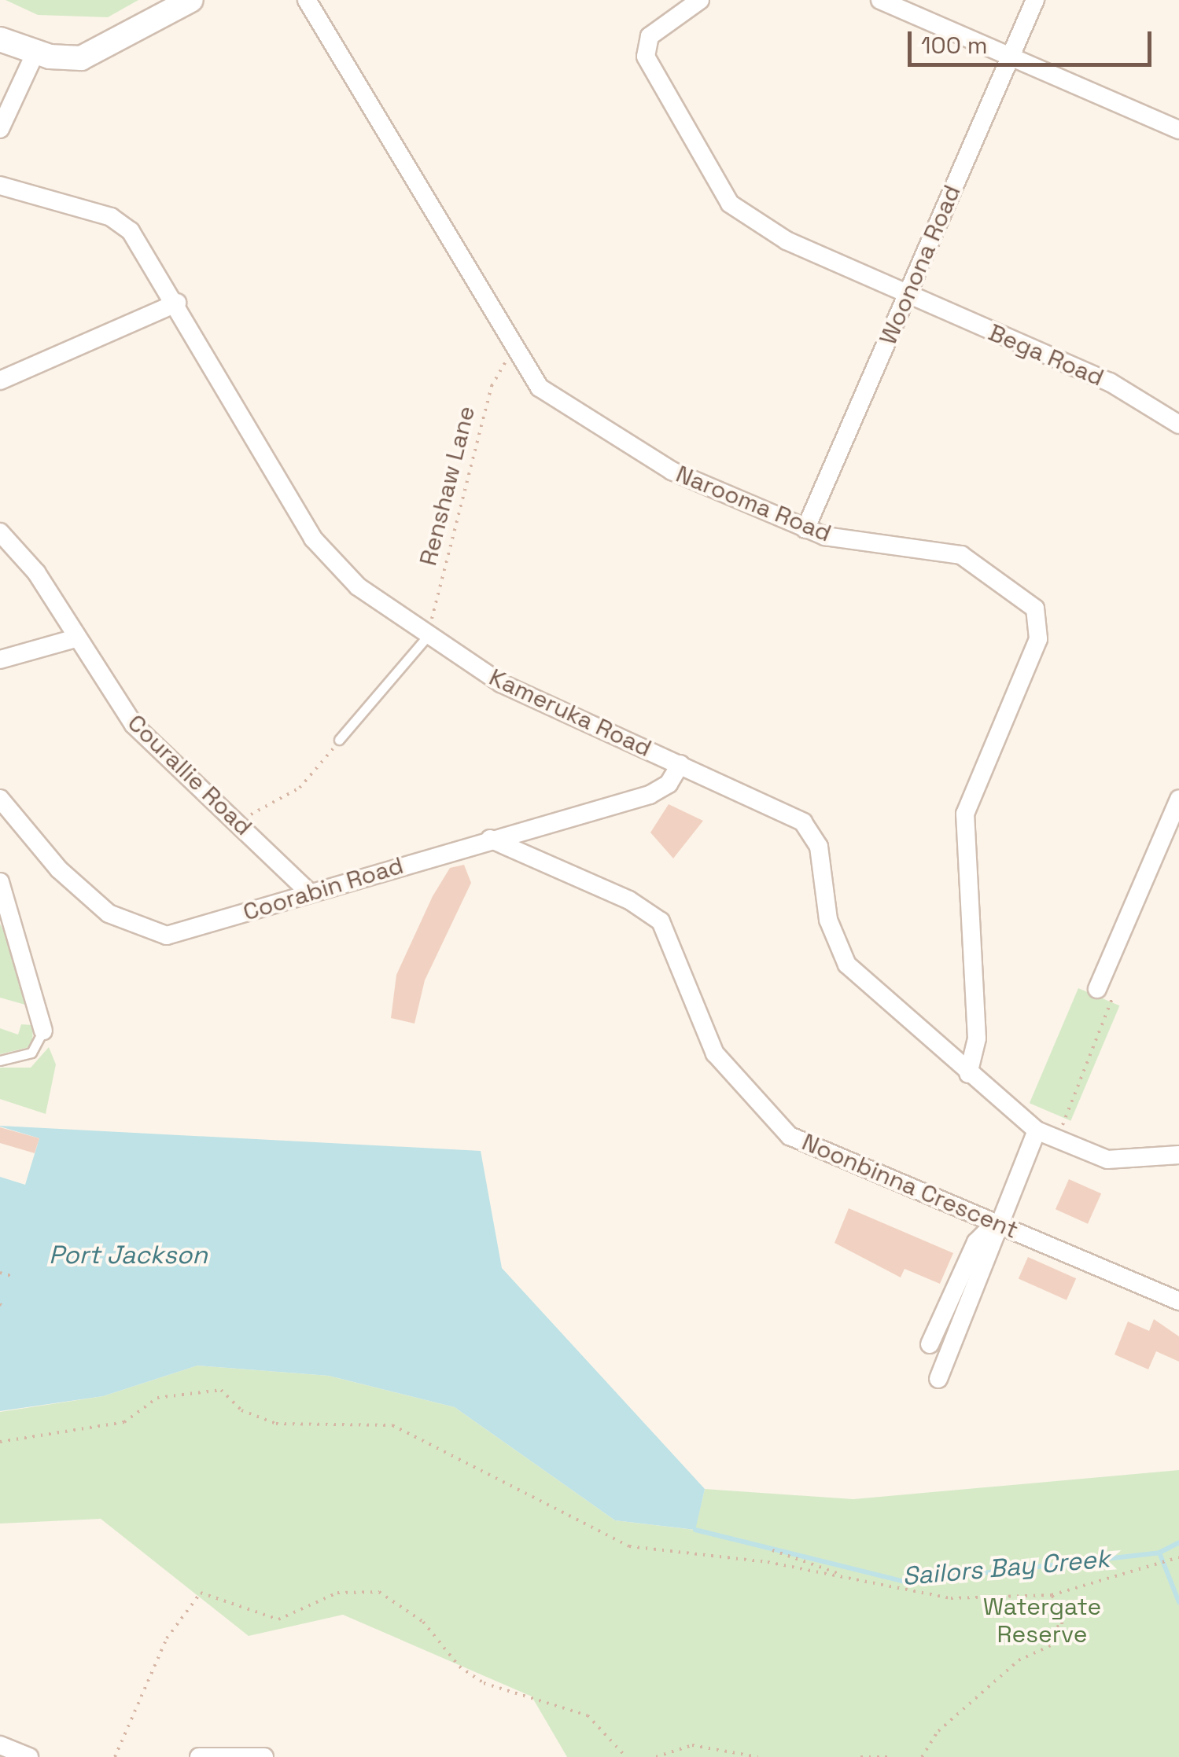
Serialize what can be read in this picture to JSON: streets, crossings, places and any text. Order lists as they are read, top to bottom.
{
  "streets": {
    "street": [
      "Woonona Road",
      "Bega Road",
      "Narooma Road",
      "Kameruka Road",
      "Courallie Road",
      "Coorabin Road",
      "Noonbinna Crescent"
    ],
    "path": ["Renshaw Lane"]
  },
  "crossings": [
    ["Woonona Road", "Bega Road"],
    ["Woonona Road", "Narooma Road"],
    ["Renshaw Lane", "Narooma Road"],
    ["Renshaw Lane", "Kameruka Road"],
    ["Narooma Road", "Kameruka Road"],
    ["Kameruka Road", "Coorabin Road"],
    ["Courallie Road", "Coorabin Road"],
    ["Coorabin Road", "Noonbinna Crescent"]
  ],
  "water": ["Port Jackson", "Sailors Bay Creek"],
  "parks": ["Watergate Reserve"],
  "scale_bar": "100 m"
}
